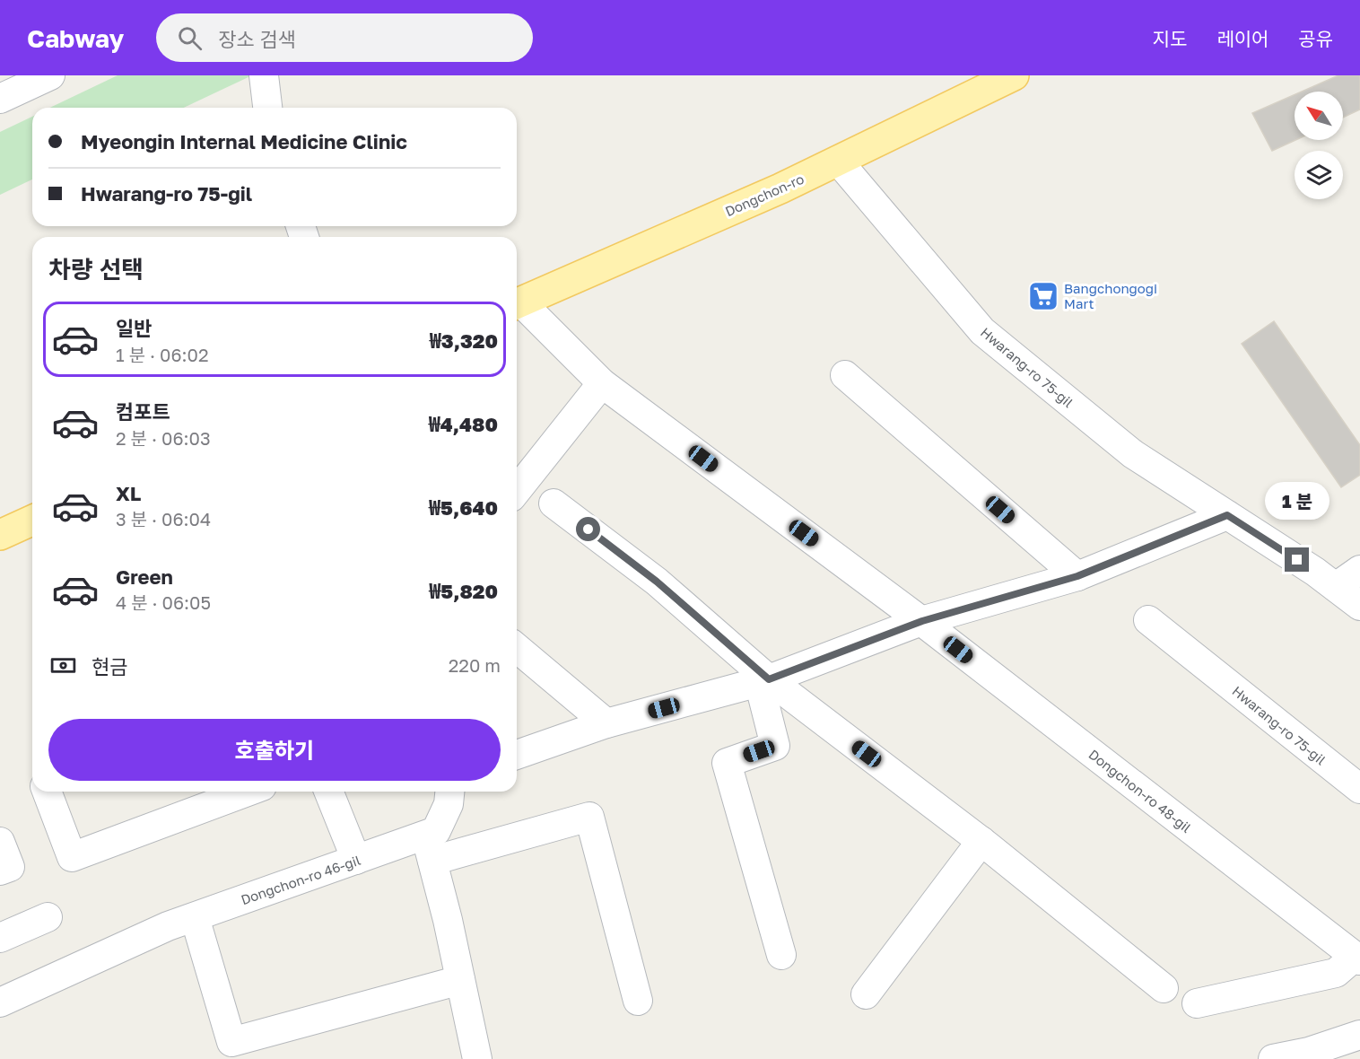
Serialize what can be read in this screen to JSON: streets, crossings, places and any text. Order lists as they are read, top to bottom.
{
  "streets": {
    "main road": ["Dongchon-ro"],
    "street": ["Hwarang-ro 75-gil", "Dongchon-ro 48-gil", "Dongchon-ro 46-gil"]
  },
  "crossings": [
    ["Dongchon-ro", "Hwarang-ro 75-gil"],
    ["Dongchon-ro", "Dongchon-ro 48-gil"]
  ],
  "places": {
    "supermarket": ["Bangchongogi Mart"]
  },
  "north": "top left",
  "page": {
    "header": "Cabway",
    "search": "장소 검색",
    "nav": ["지도", "레이어", "공유"],
    "banner": ["Myeongin Internal Medicine Clinic", "Hwarang-ro 75-gil"],
    "heading": "차량 선택",
    "list": [
      {
        "name": "일반",
        "note": "1 분 · 06:02",
        "value": "₩3,320"
      },
      {
        "name": "컴포트",
        "note": "2 분 · 06:03",
        "value": "₩4,480"
      },
      {
        "name": "XL",
        "note": "3 분 · 06:04",
        "value": "₩5,640"
      },
      {
        "name": "Green",
        "note": "4 분 · 06:05",
        "value": "₩5,820"
      }
    ],
    "bubble": "1 분",
    "pay": ["현금", "220 m"],
    "buttons": "호출하기"
  }
}
